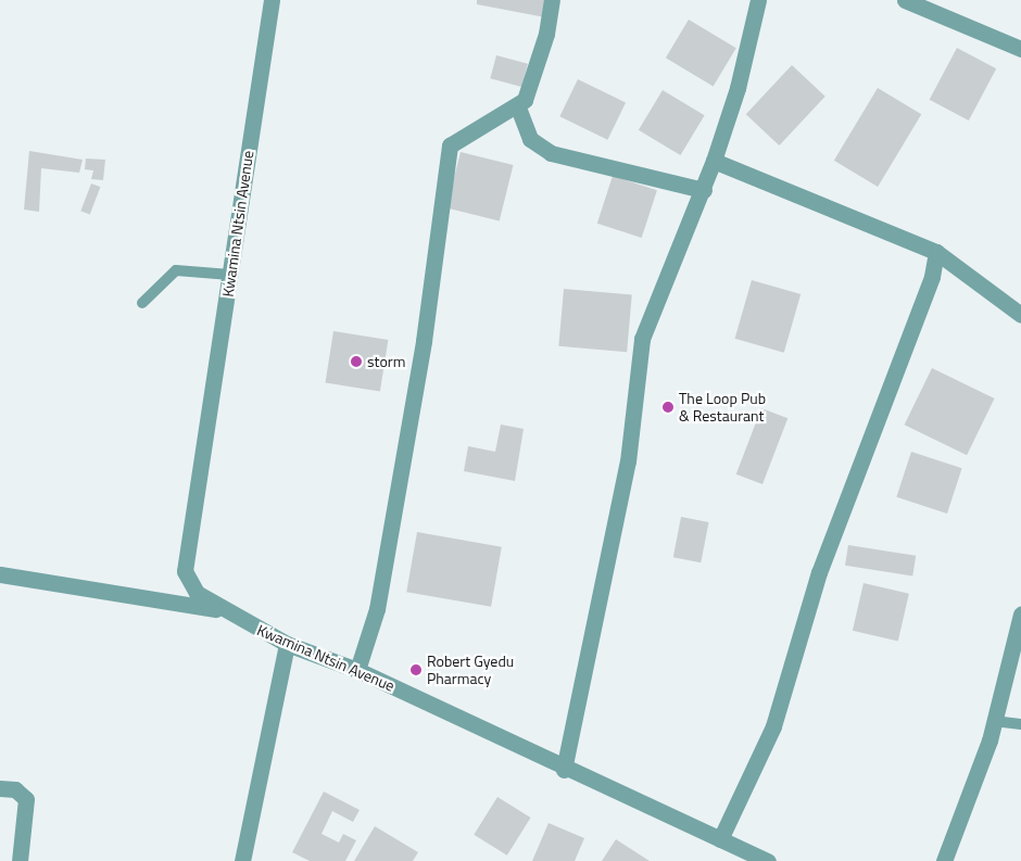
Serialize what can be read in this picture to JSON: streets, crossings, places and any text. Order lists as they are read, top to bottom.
{
  "streets": {
    "street": ["Kwamina Ntsin Avenue"]
  },
  "places": ["storm", "The Loop Pub & Restaurant", "Robert Gyedu Pharmacy"]
}
